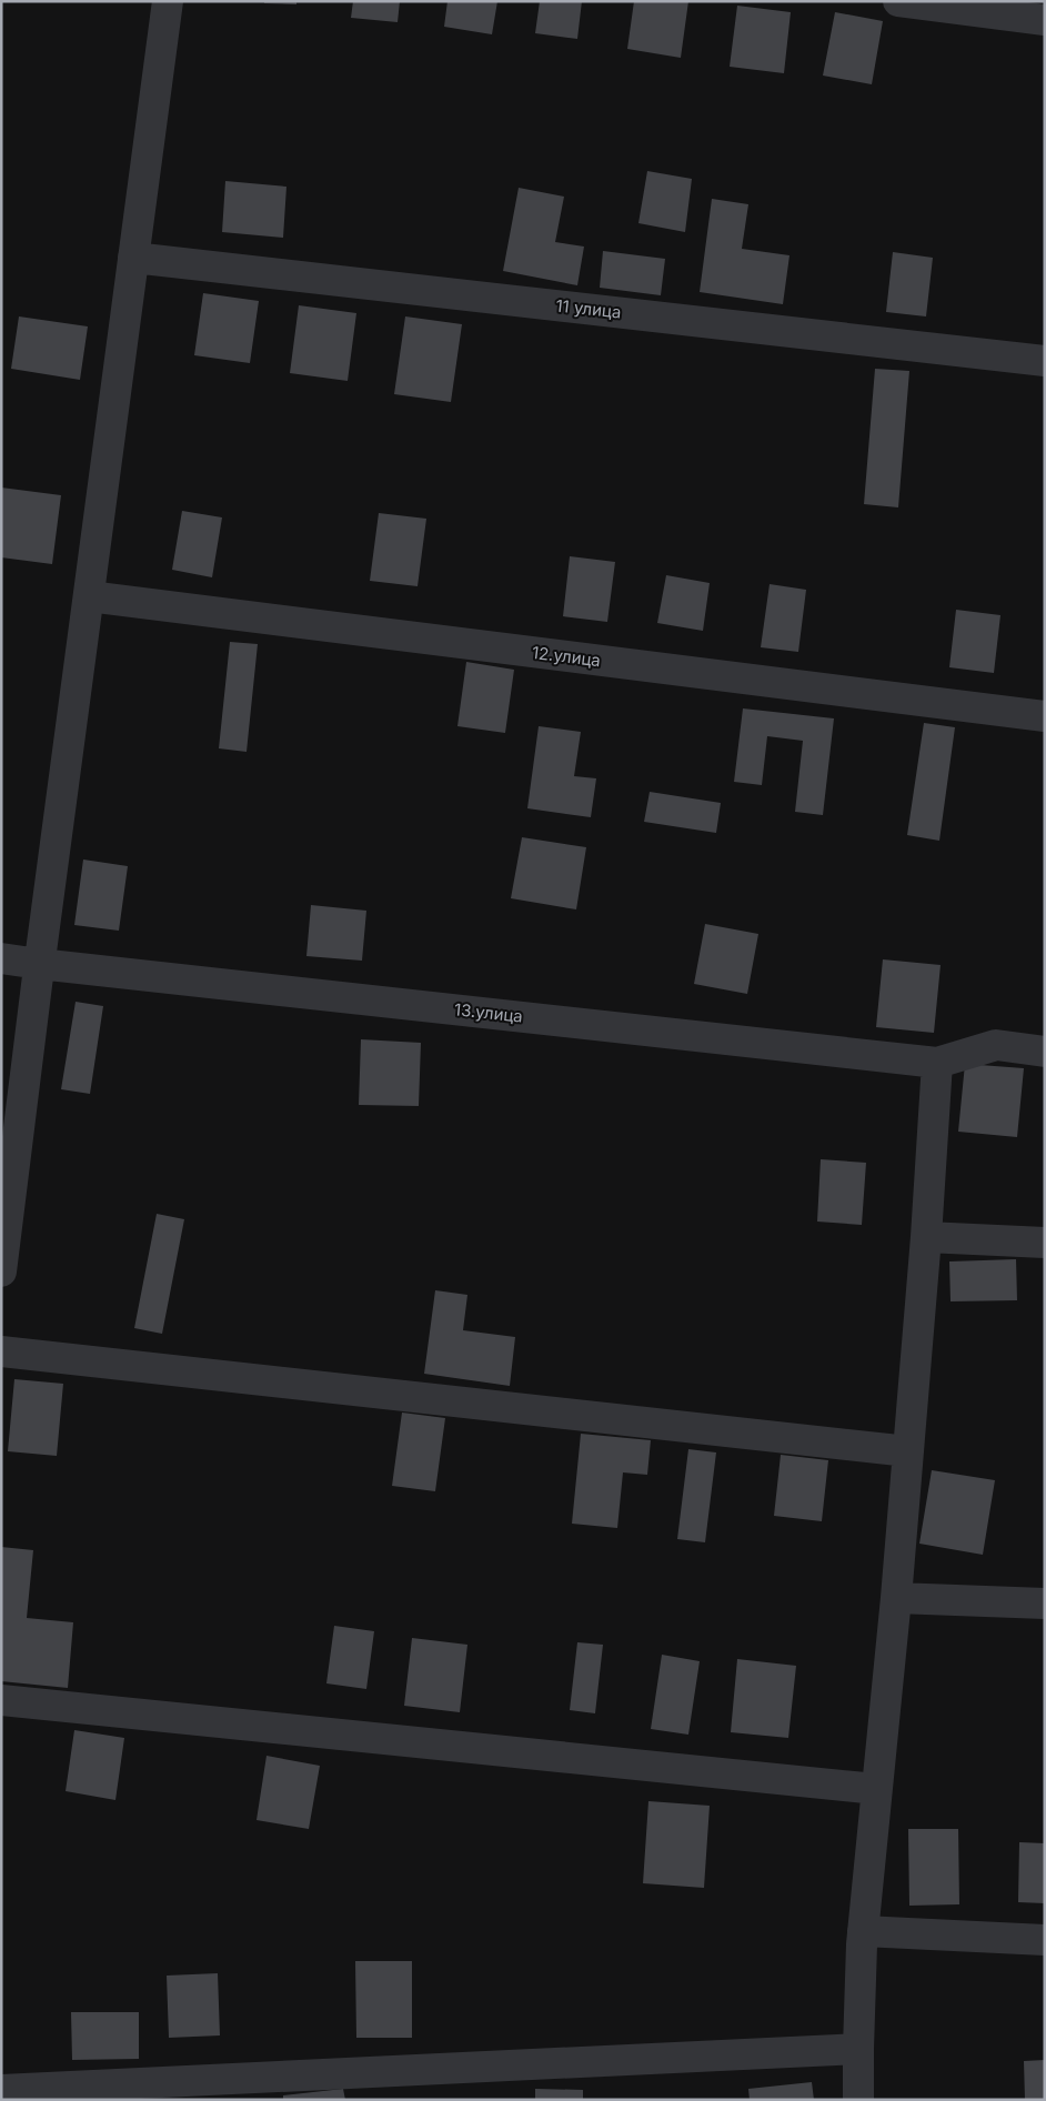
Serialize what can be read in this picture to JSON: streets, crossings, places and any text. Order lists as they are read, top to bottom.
{
  "streets": {
    "street": ["11 улица", "12.улица", "13.улица"]
  }
}
